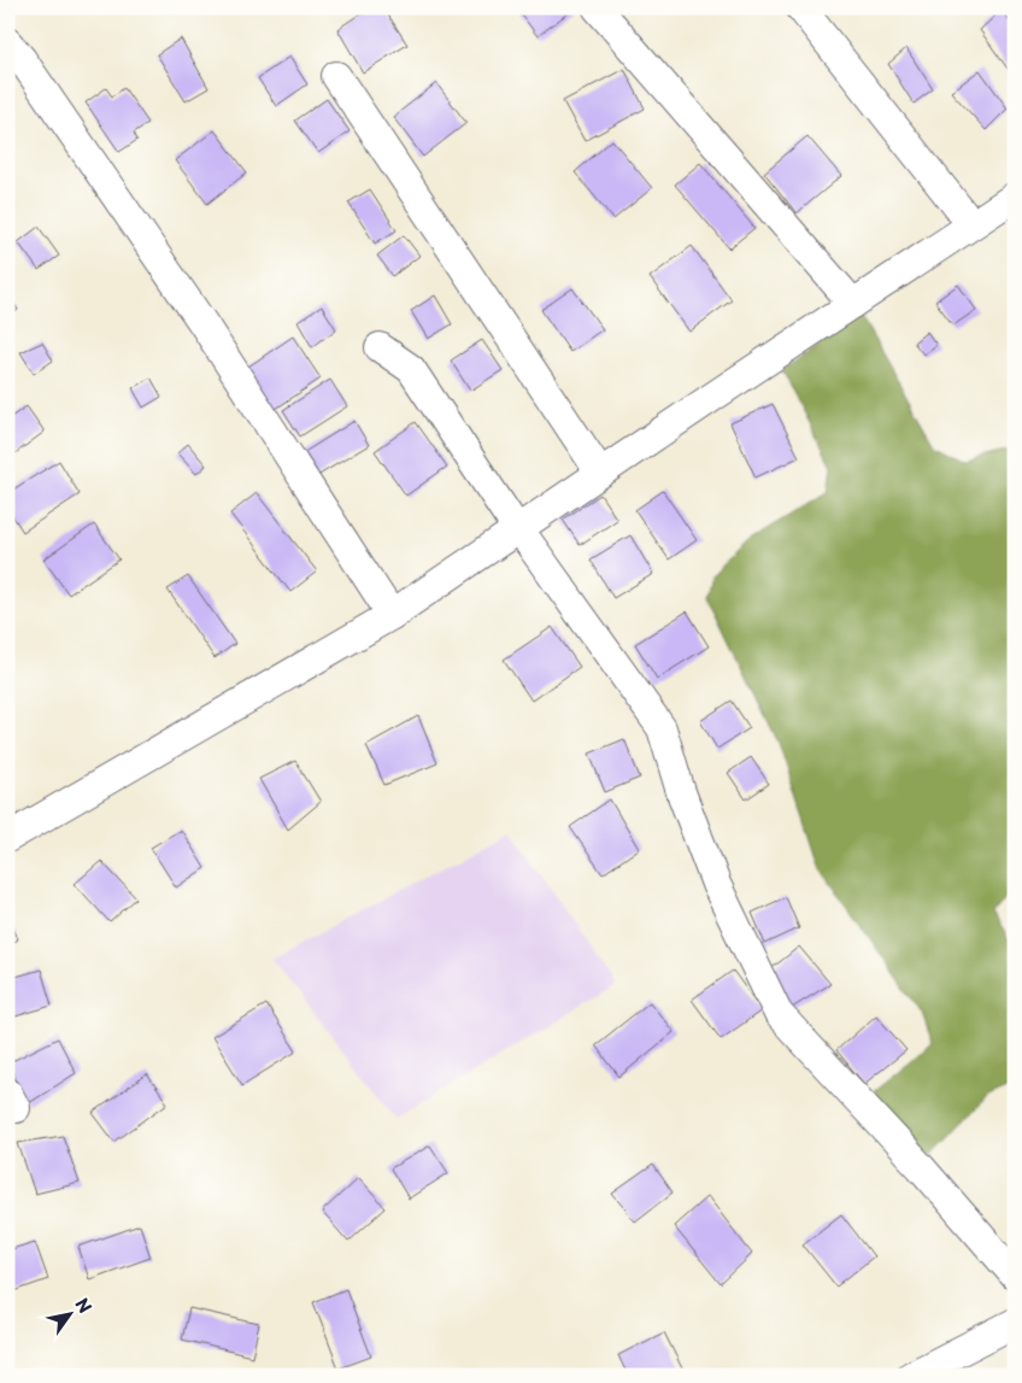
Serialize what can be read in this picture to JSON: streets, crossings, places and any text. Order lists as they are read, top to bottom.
{
  "north": "top right"
}
